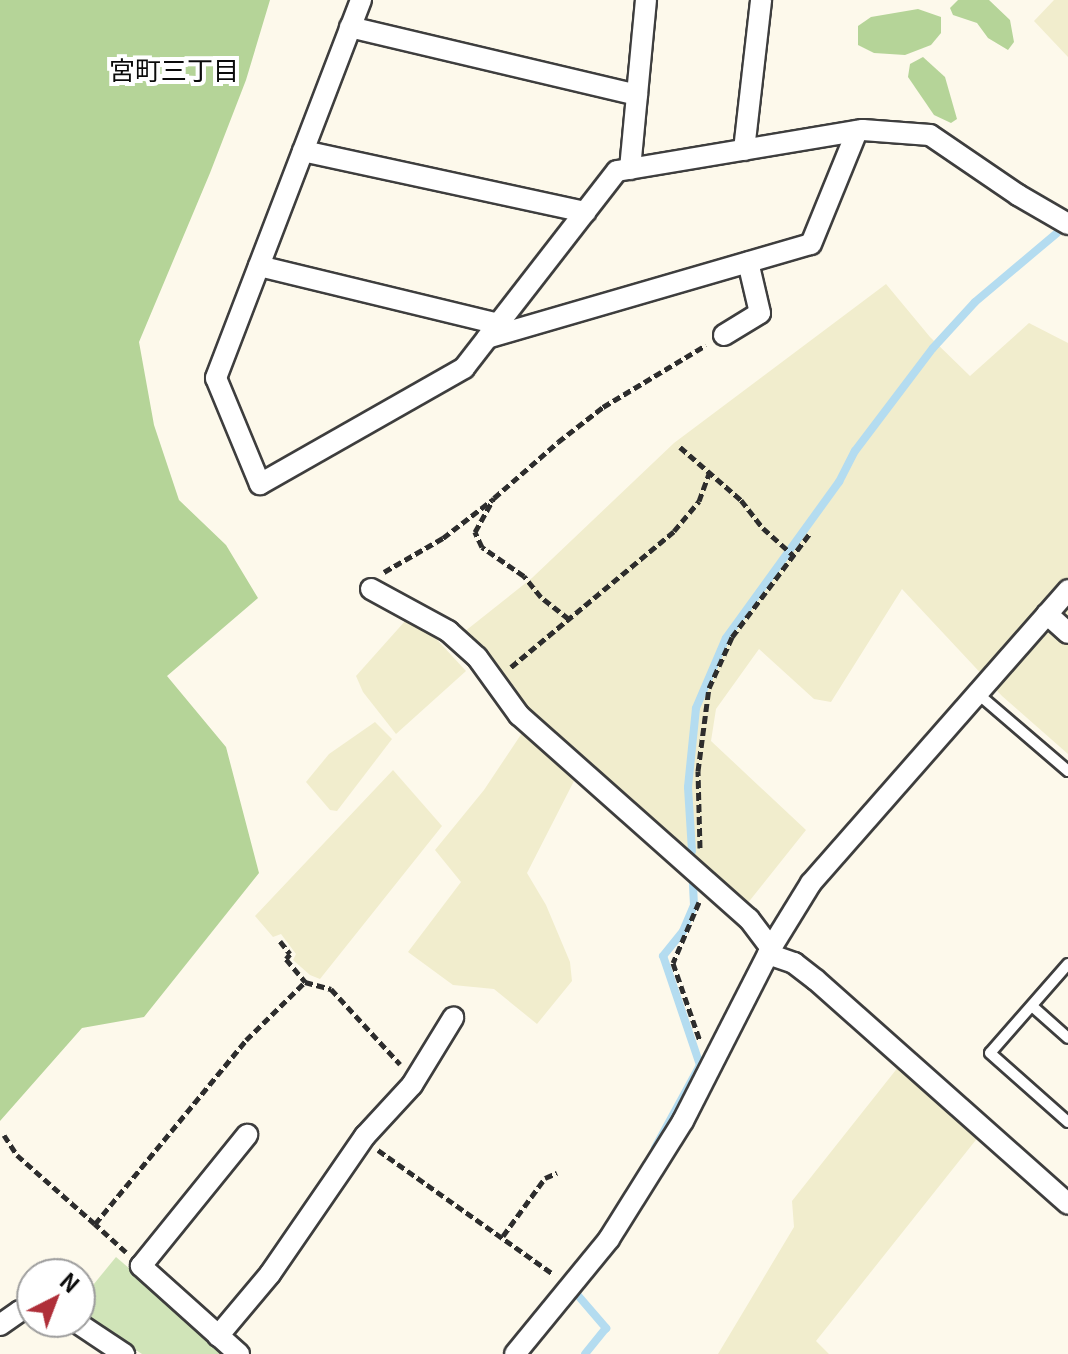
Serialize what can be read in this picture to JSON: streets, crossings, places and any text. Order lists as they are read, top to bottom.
{
  "districts": ["宮町三丁目"],
  "north": "top right"
}
